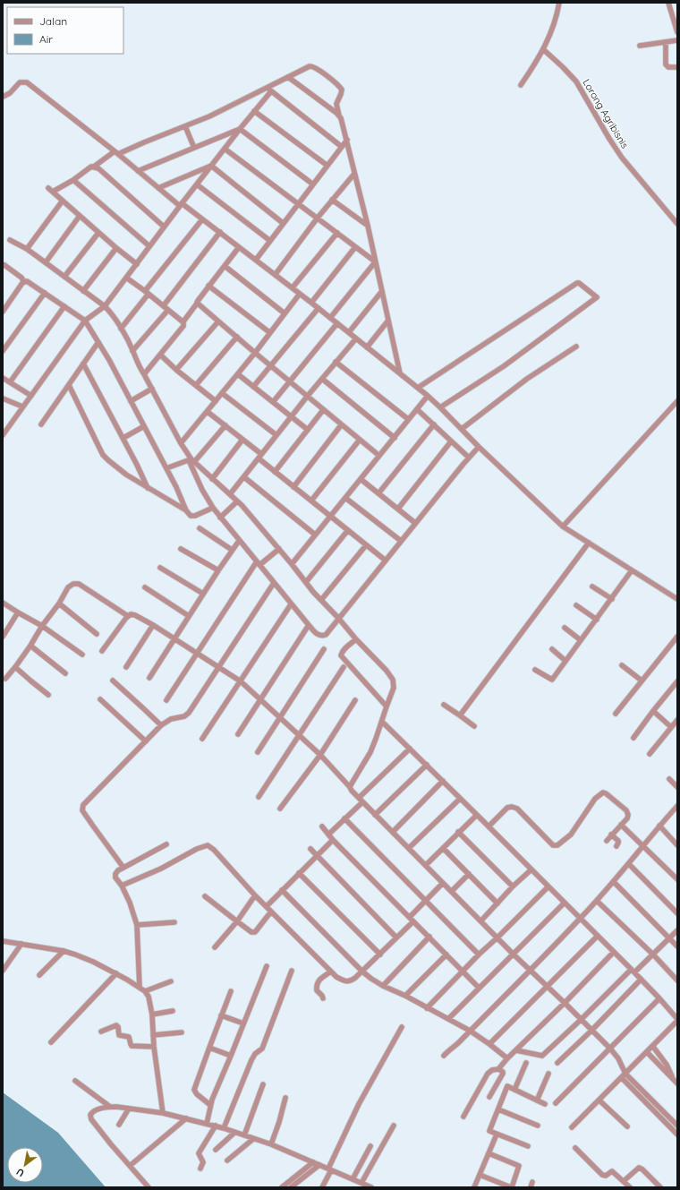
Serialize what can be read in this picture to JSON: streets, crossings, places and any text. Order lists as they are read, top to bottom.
{
  "streets": {
    "street": ["Lorong Agribisnis"]
  },
  "legend": ["Jalan", "Air"],
  "north": "bottom left"
}
